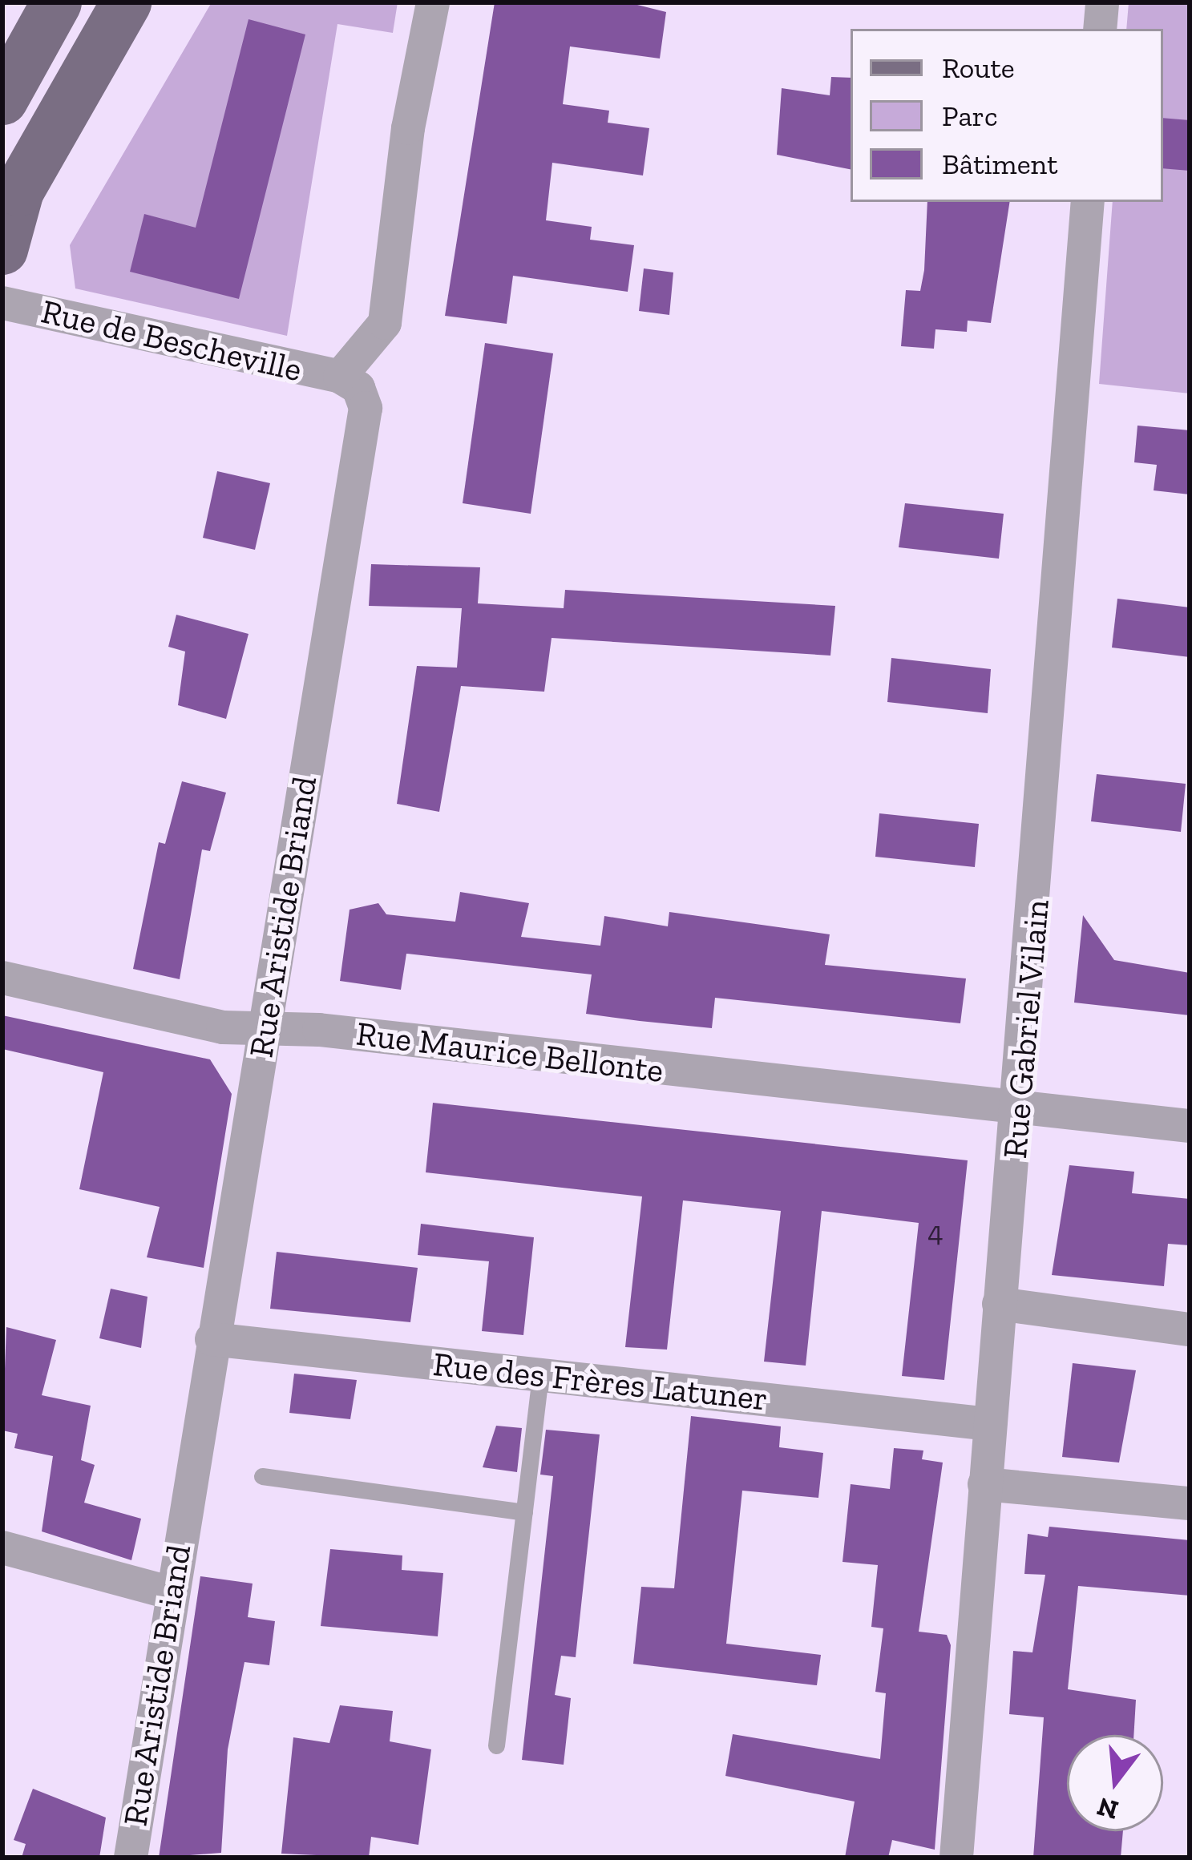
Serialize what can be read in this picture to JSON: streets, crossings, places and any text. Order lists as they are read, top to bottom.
{
  "streets": {
    "street": [
      "Rue de Bescheville",
      "Rue Aristide Briand",
      "Rue Gabriel Vilain",
      "Rue Maurice Bellonte",
      "Rue des Frères Latuner"
    ]
  },
  "crossings": [
    ["Rue de Bescheville", "Rue Aristide Briand"],
    ["Rue Aristide Briand", "Rue Maurice Bellonte"],
    ["Rue Aristide Briand", "Rue des Frères Latuner"],
    ["Rue Gabriel Vilain", "Rue Maurice Bellonte"],
    ["Rue Gabriel Vilain", "Rue des Frères Latuner"]
  ],
  "house_numbers": ["4"],
  "legend": ["Route", "Parc", "Bâtiment"],
  "north": "bottom"
}
